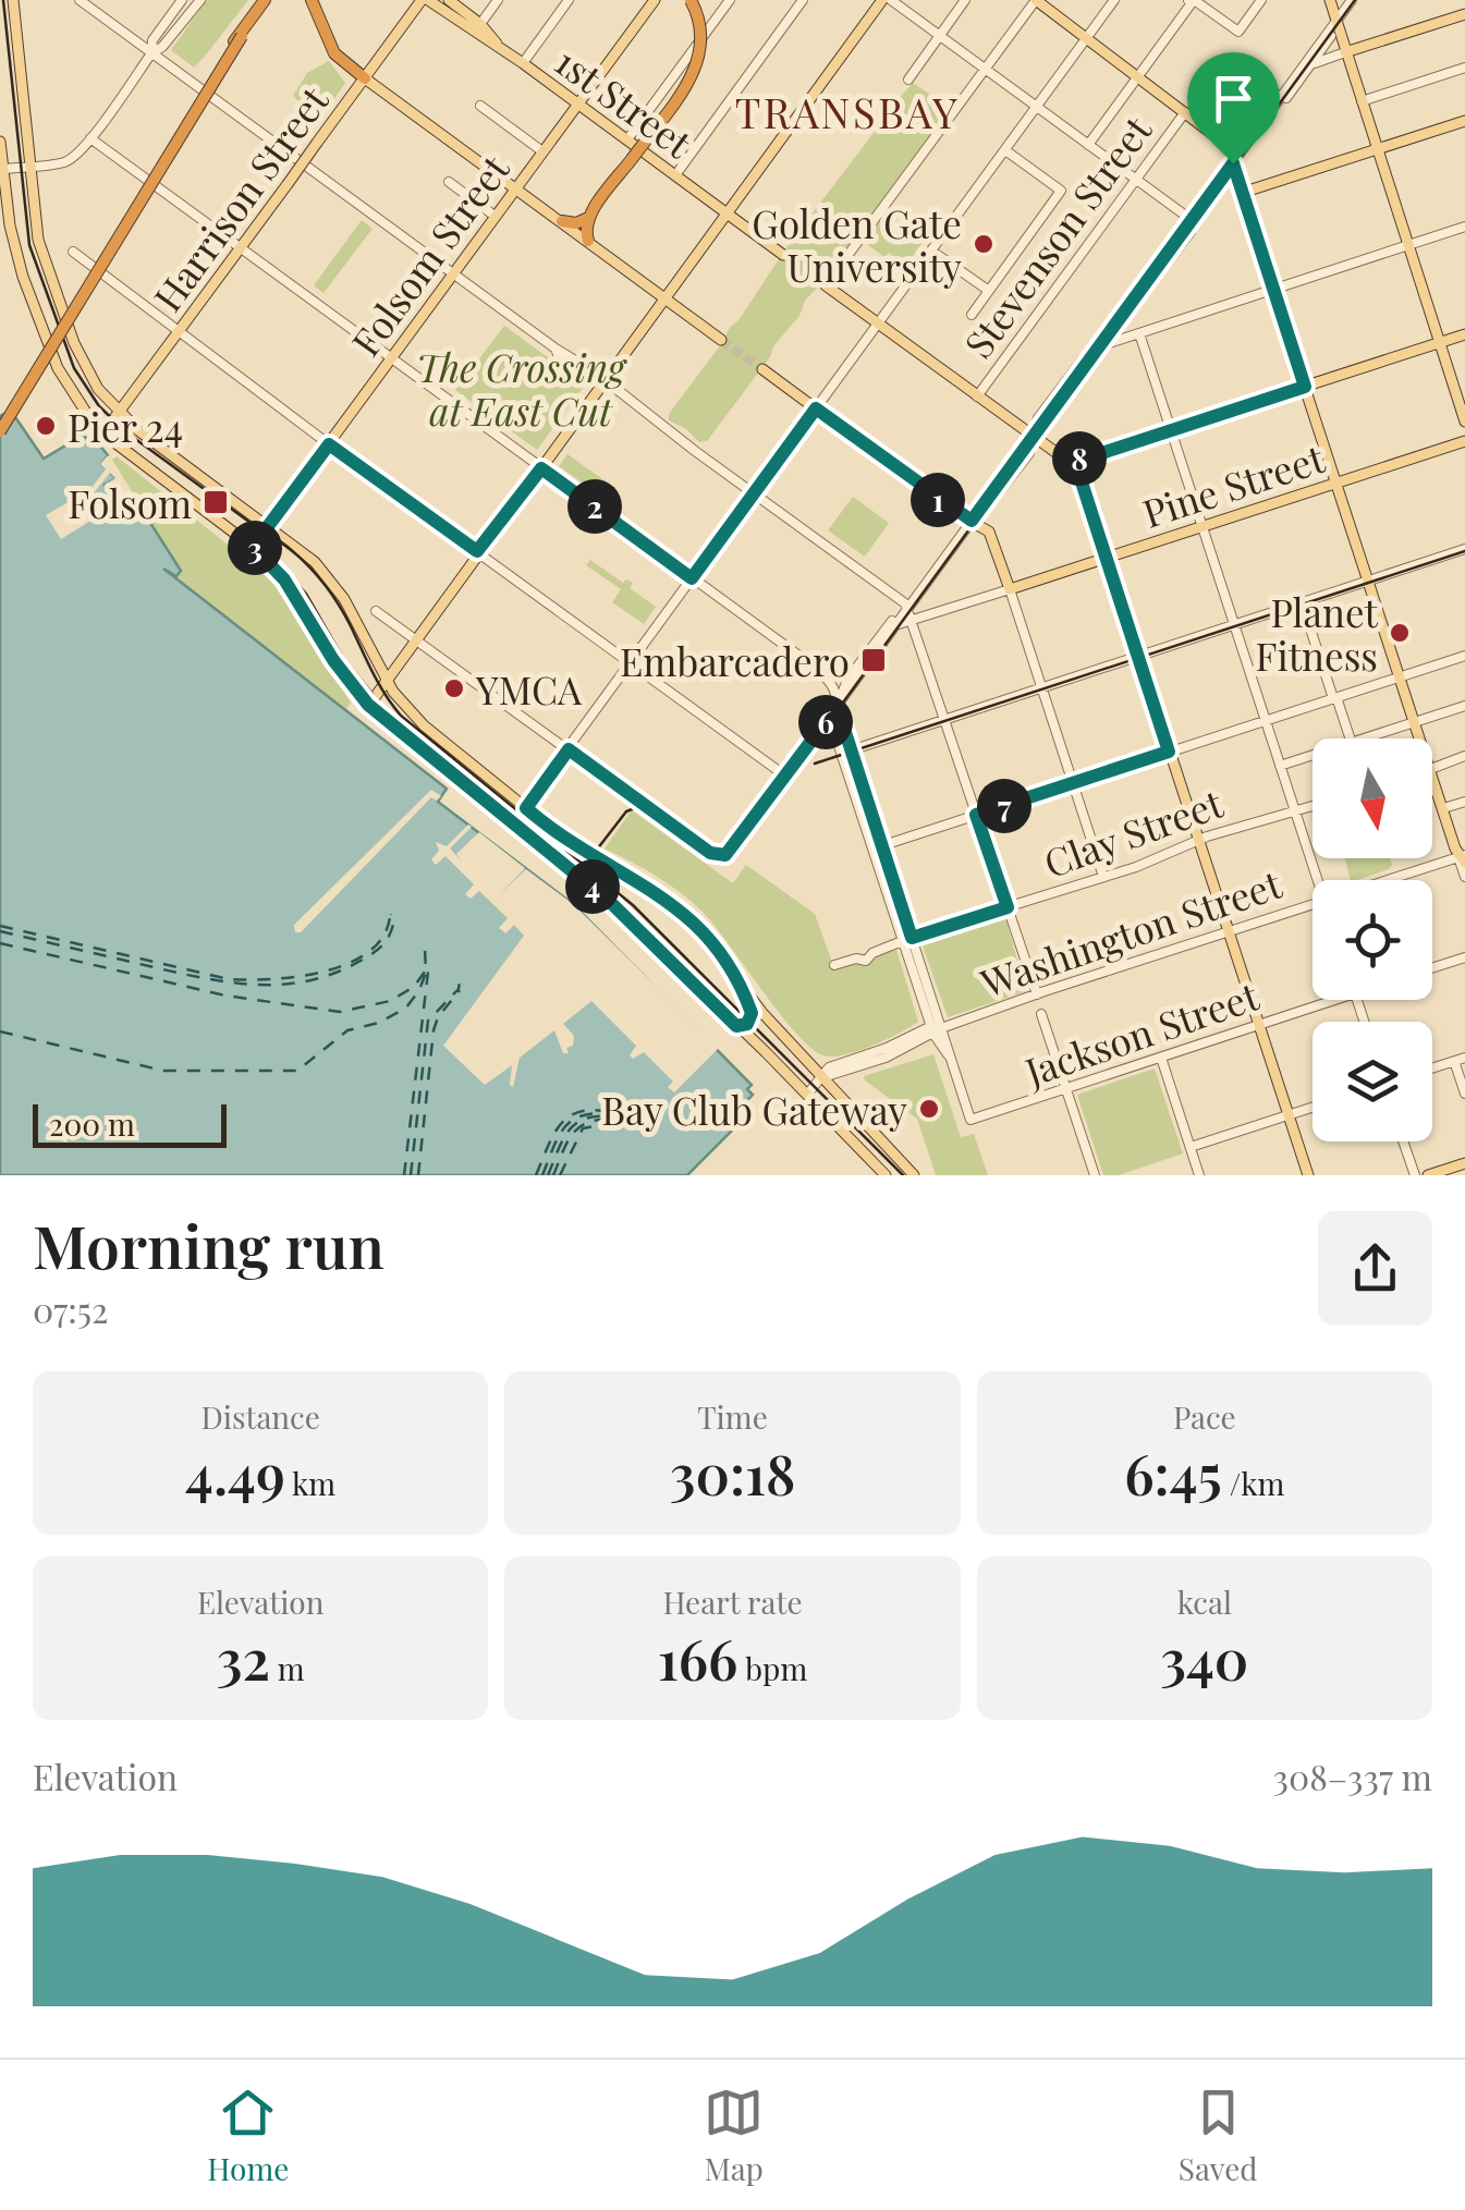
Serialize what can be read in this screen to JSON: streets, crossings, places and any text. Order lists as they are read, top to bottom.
{
  "streets": {
    "main road": [
      "1st Street",
      "Harrison Street",
      "Folsom Street",
      "Pine Street"
    ],
    "street": [
      "Stevenson Street",
      "Clay Street",
      "Washington Street",
      "Jackson Street"
    ]
  },
  "crossings": [
    ["1st Street", "Harrison Street"],
    ["1st Street", "Folsom Street"],
    ["Washington Street", "Jackson Street"]
  ],
  "districts": ["TRANSBAY"],
  "parks": ["The Crossing at East Cut"],
  "places": {
    "other": [
      "Golden Gate University",
      "Pier 24",
      "Planet Fitness",
      "YMCA",
      "Bay Club Gateway"
    ],
    "transit": ["Folsom", "Embarcadero"]
  },
  "scale_bar": "200 m",
  "north": "bottom",
  "page": {
    "pins": [
      "8",
      "1",
      "2",
      "3",
      "6",
      "7",
      "4"
    ],
    "scale": "200 m",
    "heading": ["Morning run", "07:52"],
    "stats": [
      ["Distance", "4.49 km"],
      ["Time", "30:18"],
      ["Pace", "6:45 /km"],
      ["Elevation", "32 m"],
      ["Heart rate", "166 bpm"],
      ["kcal", "340"]
    ],
    "chart": ["Elevation", "308–337 m"],
    "tabs": ["Home", "Map", "Saved"]
  }
}
